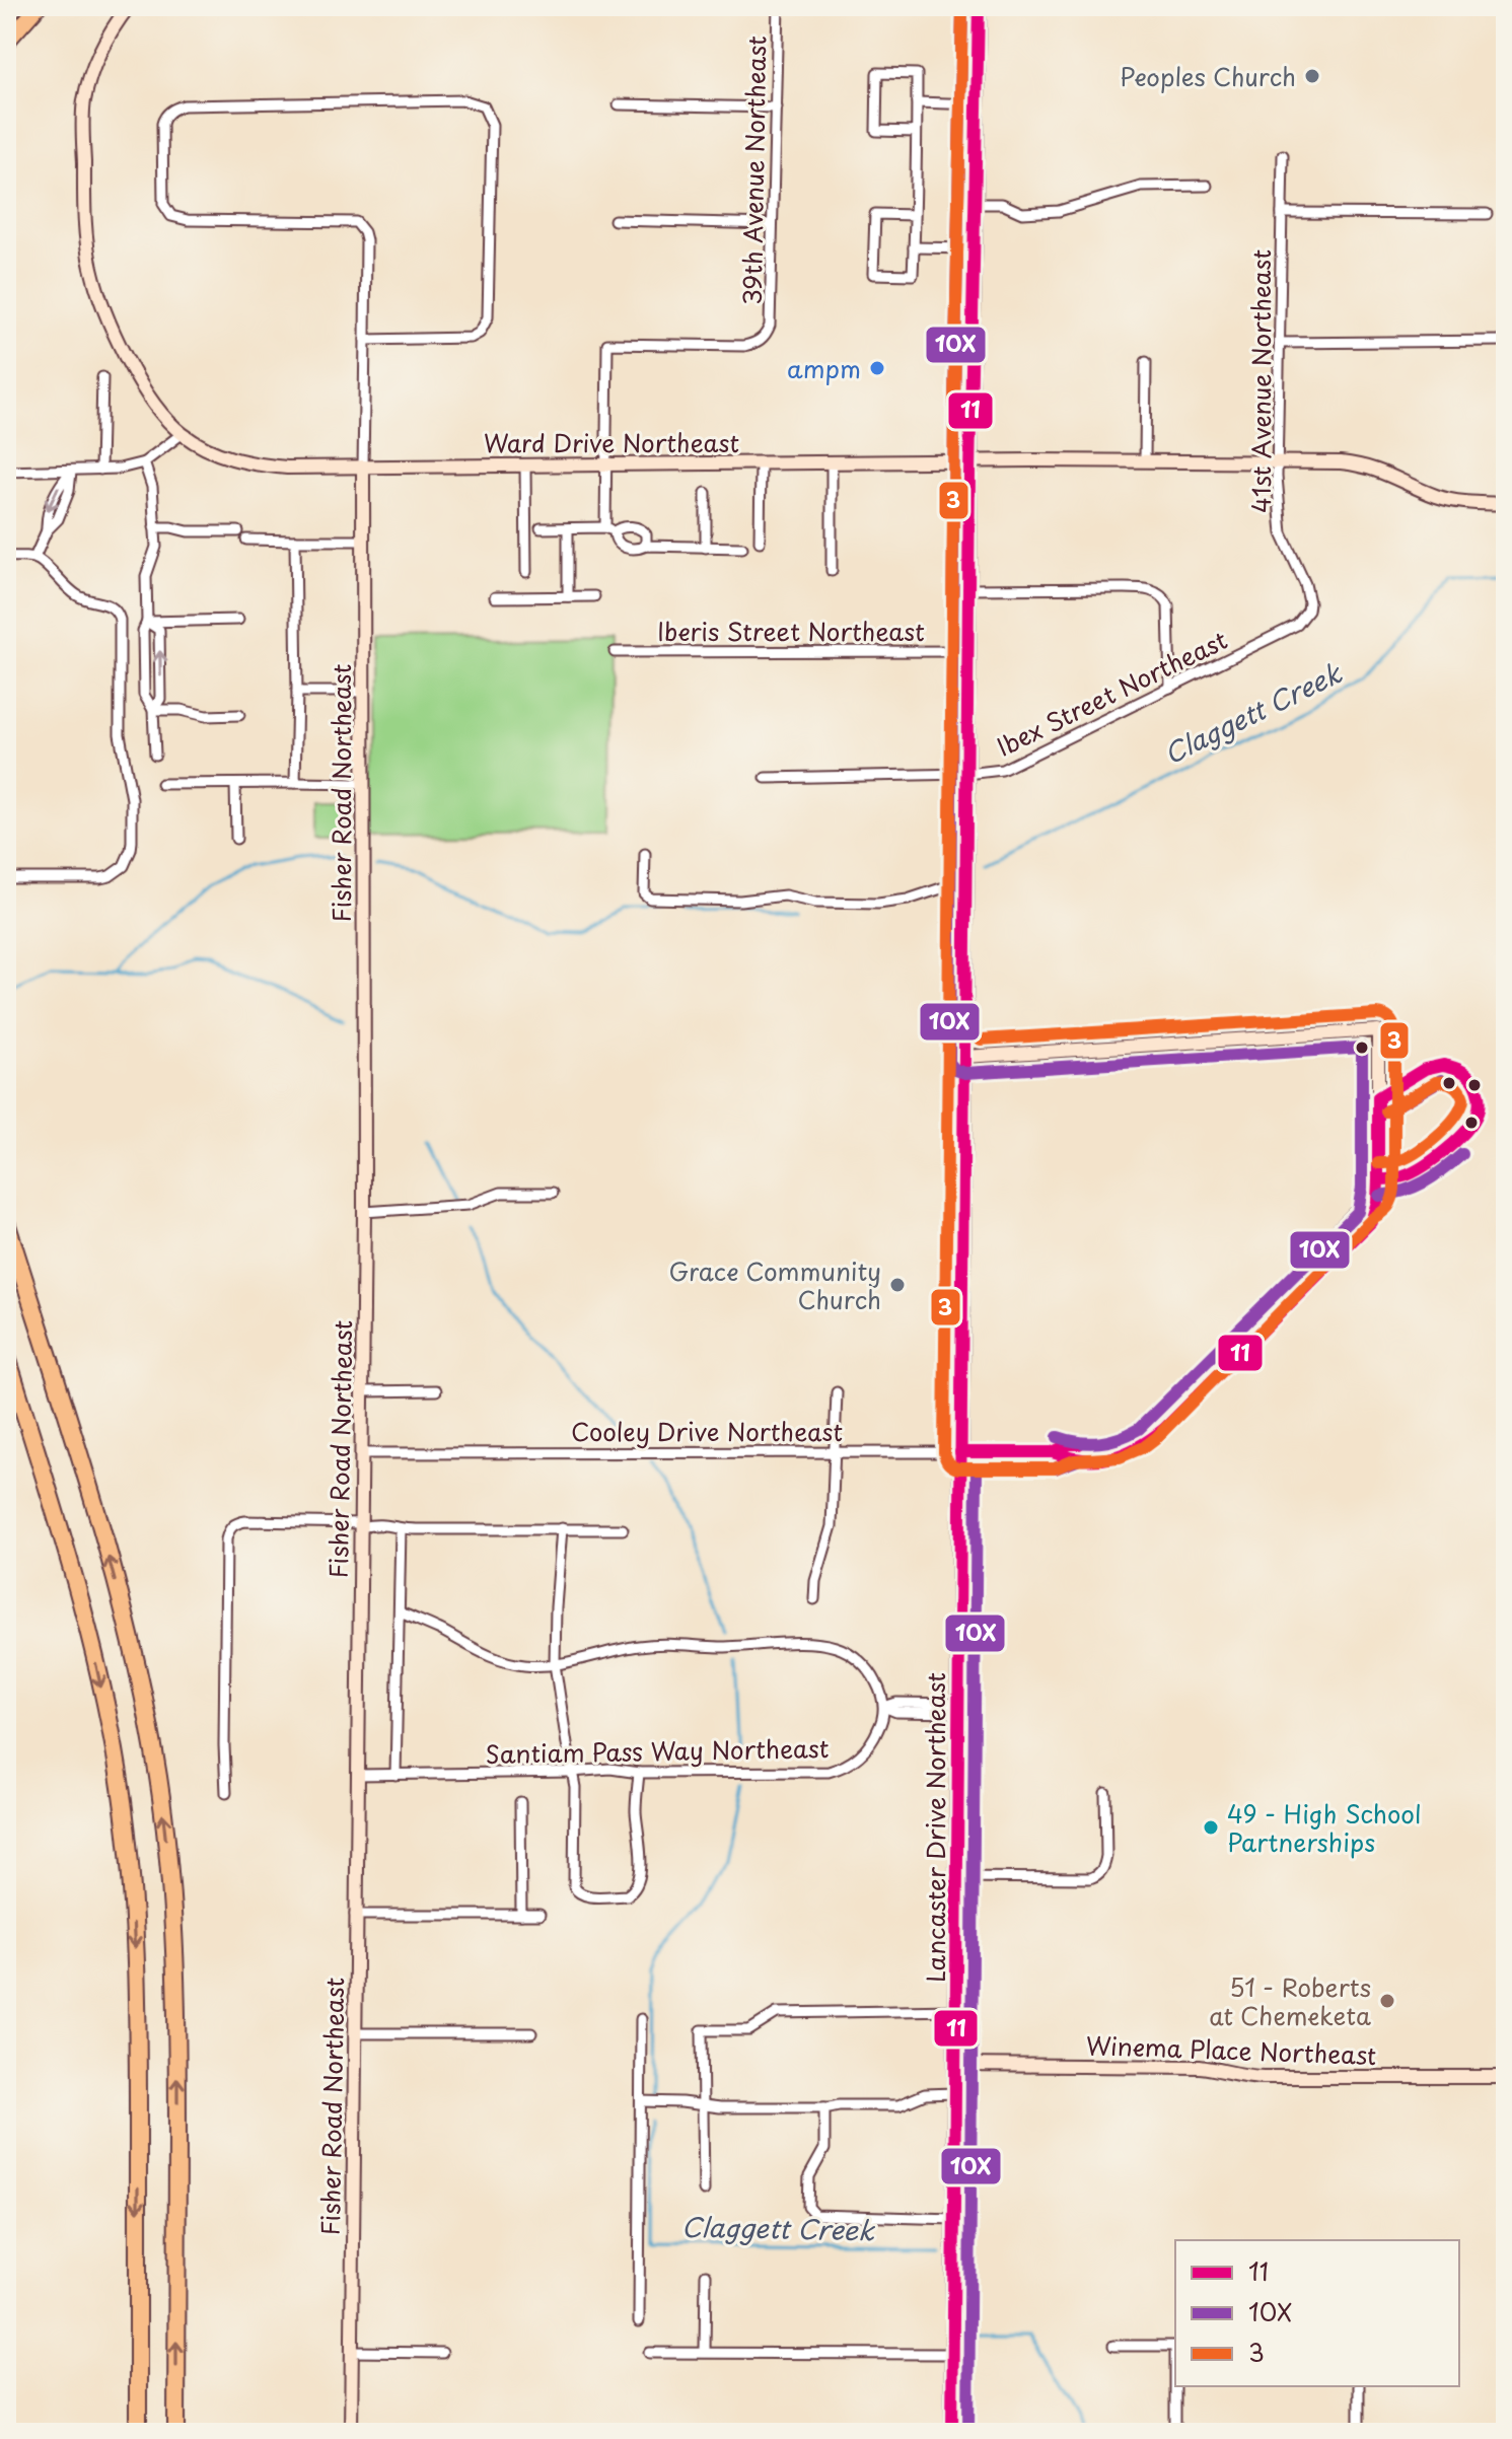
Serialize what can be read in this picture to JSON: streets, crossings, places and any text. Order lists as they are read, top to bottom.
{
  "streets": {
    "main road": ["Lancaster Drive Northeast"],
    "street": [
      "39th Avenue Northeast",
      "41st Avenue Northeast",
      "Ward Drive Northeast",
      "Iberis Street Northeast",
      "Ibex Street Northeast",
      "Fisher Road Northeast",
      "Cooley Drive Northeast",
      "Santiam Pass Way Northeast",
      "Winema Place Northeast"
    ]
  },
  "crossings": [
    ["39th Avenue Northeast", "Ward Drive Northeast"],
    ["41st Avenue Northeast", "Ward Drive Northeast"],
    ["41st Avenue Northeast", "Ibex Street Northeast"],
    ["Ward Drive Northeast", "Fisher Road Northeast"],
    ["Ward Drive Northeast", "Lancaster Drive Northeast"],
    ["Iberis Street Northeast", "Lancaster Drive Northeast"],
    ["Ibex Street Northeast", "Lancaster Drive Northeast"],
    ["Fisher Road Northeast", "Cooley Drive Northeast"],
    ["Fisher Road Northeast", "Santiam Pass Way Northeast"],
    ["Cooley Drive Northeast", "Lancaster Drive Northeast"],
    ["Lancaster Drive Northeast", "Winema Place Northeast"]
  ],
  "water": ["Claggett Creek"],
  "places": [
    "Peoples Church",
    "ampm",
    "Grace Community Church",
    "49 - High School Partnerships",
    "51 - Roberts at Chemeketa"
  ],
  "lines": ["transit line 11", "transit line 10X", "transit line 3"],
  "legend": ["11", "10X", "3"]
}
